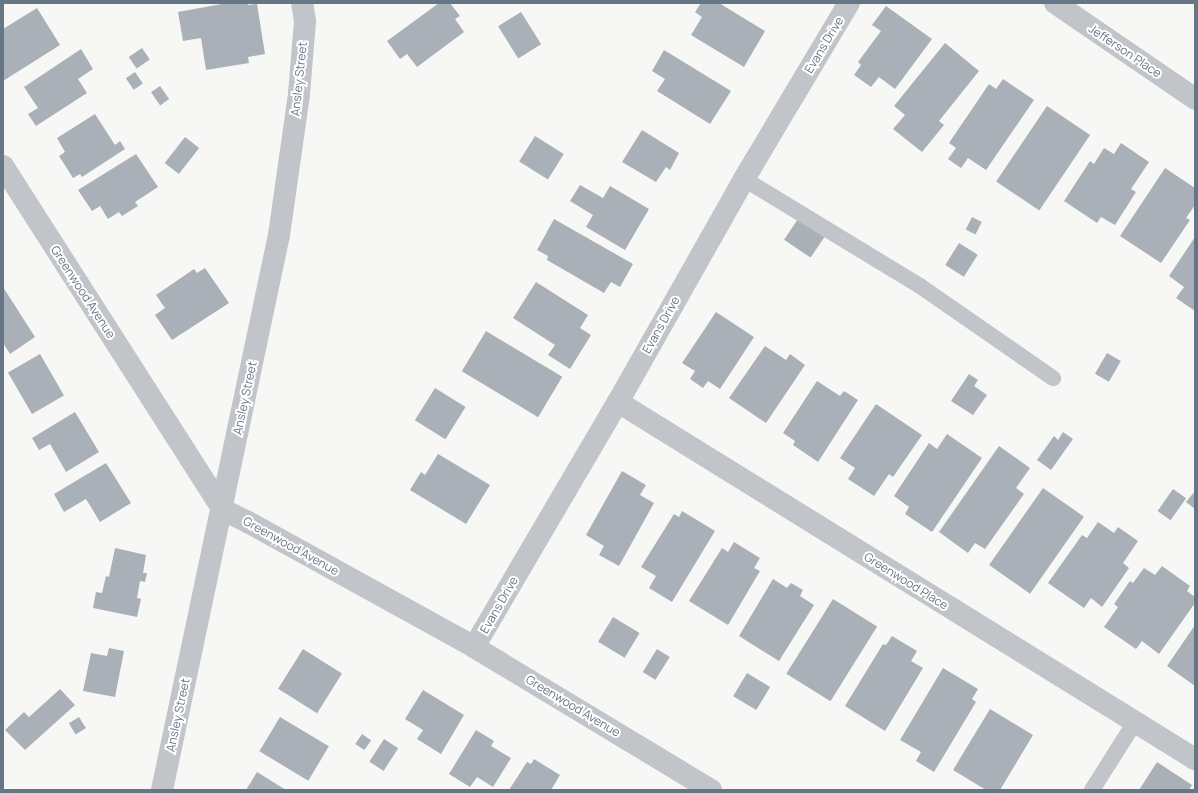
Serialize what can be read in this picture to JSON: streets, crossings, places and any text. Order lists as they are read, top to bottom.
{
  "streets": {
    "street": [
      "Evans Drive",
      "Jefferson Place",
      "Ansley Street",
      "Greenwood Avenue",
      "Greenwood Place"
    ]
  },
  "crossings": [
    ["Evans Drive", "Greenwood Avenue"],
    ["Evans Drive", "Greenwood Place"],
    ["Ansley Street", "Greenwood Avenue"]
  ]
}
